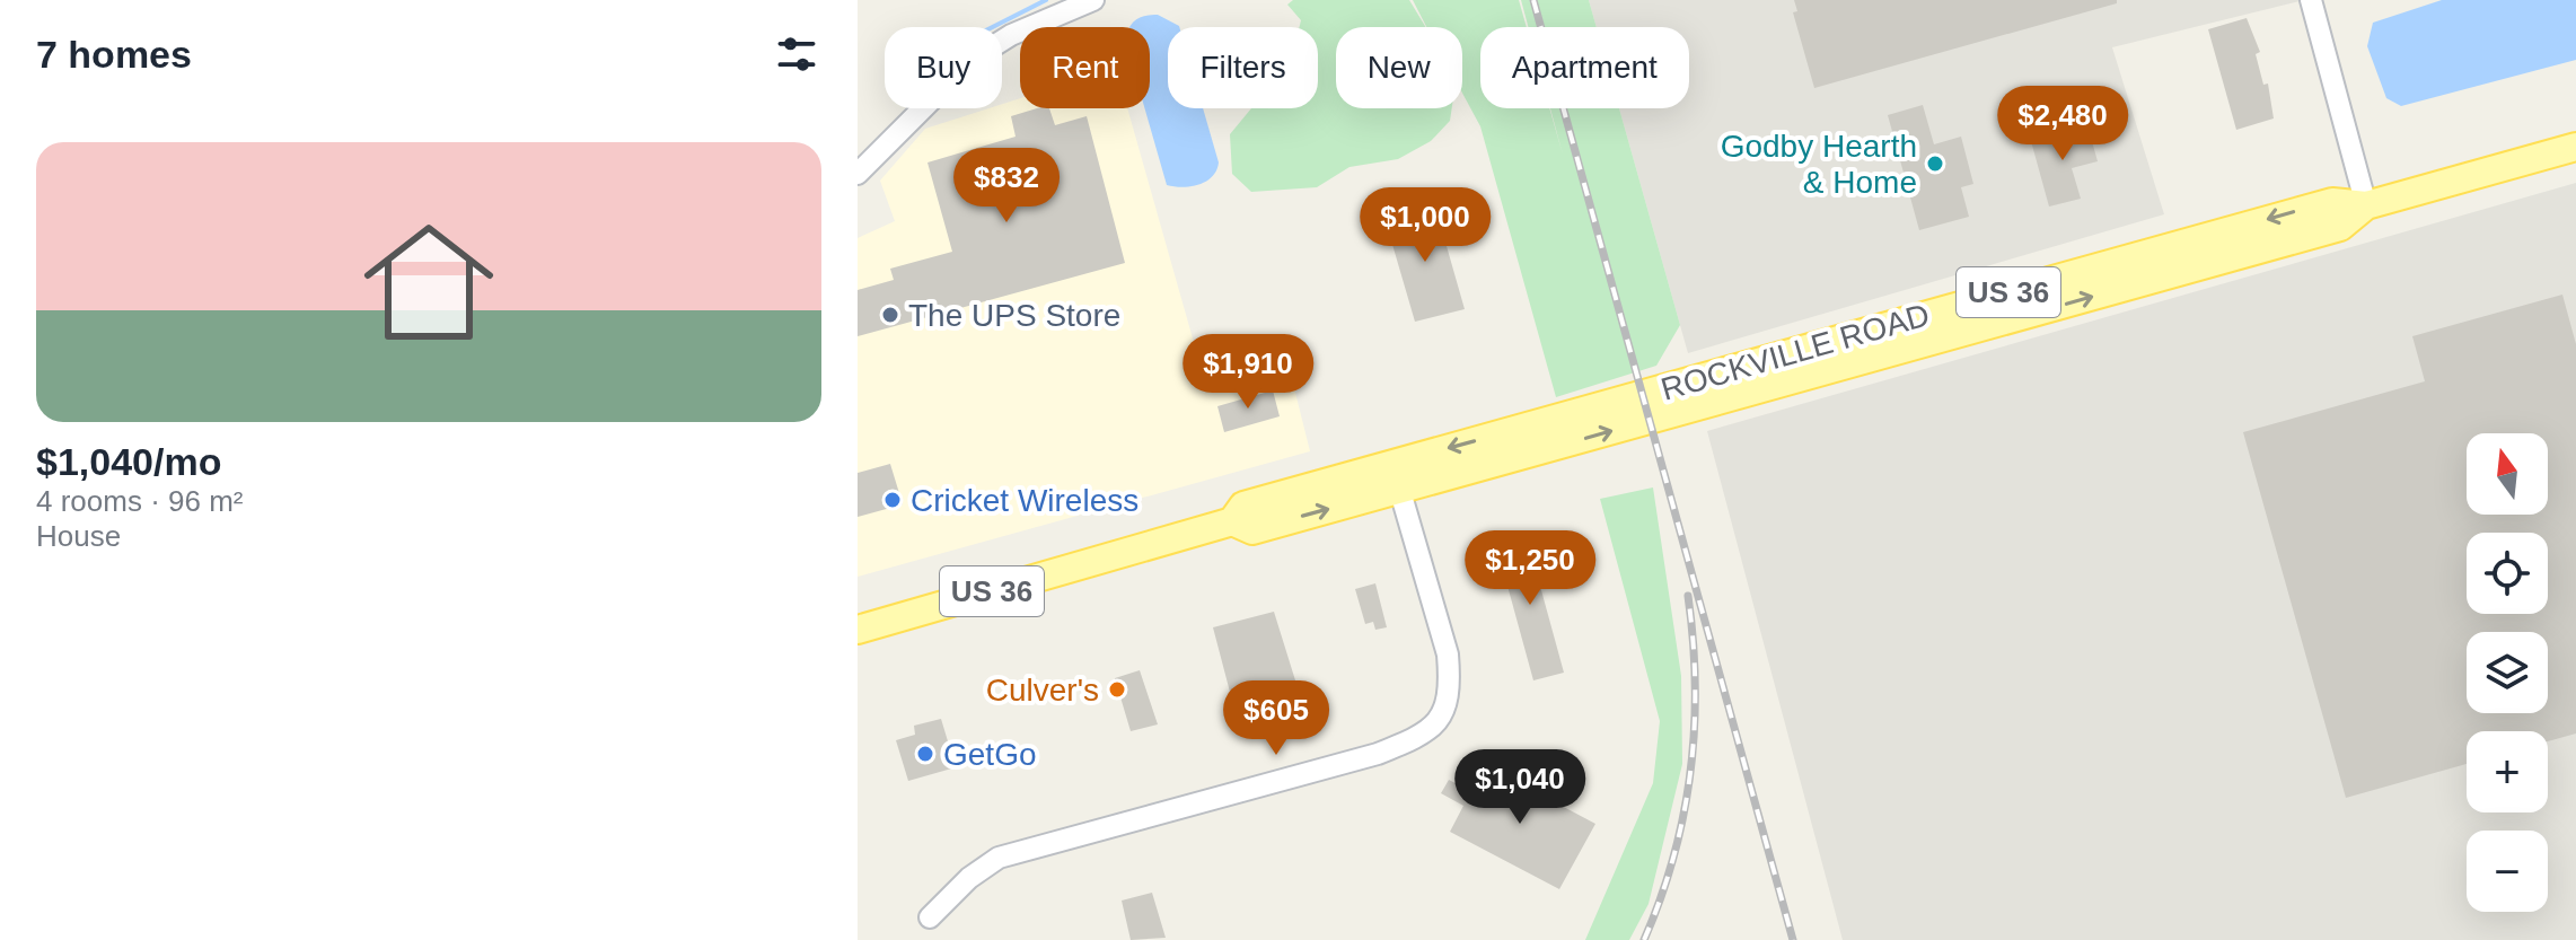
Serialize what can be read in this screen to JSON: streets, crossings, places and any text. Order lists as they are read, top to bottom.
{
  "streets": {
    "main road": ["US 36", "ROCKVILLE ROAD"]
  },
  "places": [
    "Godby Hearth & Home",
    "The UPS Store",
    "Cricket Wireless",
    "Culver's",
    "GetGo"
  ],
  "north": "top",
  "page": {
    "heading": "7 homes",
    "chip": [
      "Buy",
      "Rent",
      "Filters",
      "New",
      "Apartment"
    ],
    "price": [
      "$2,480",
      "$832",
      "$1,000",
      "$1,910",
      "$1,250",
      "$605",
      "$1,040"
    ],
    "list": [
      {
        "name": "$1,040/mo",
        "note": "4 rooms · 96 m² · House"
      }
    ],
    "map_buttons": ["+", "−"]
  }
}
